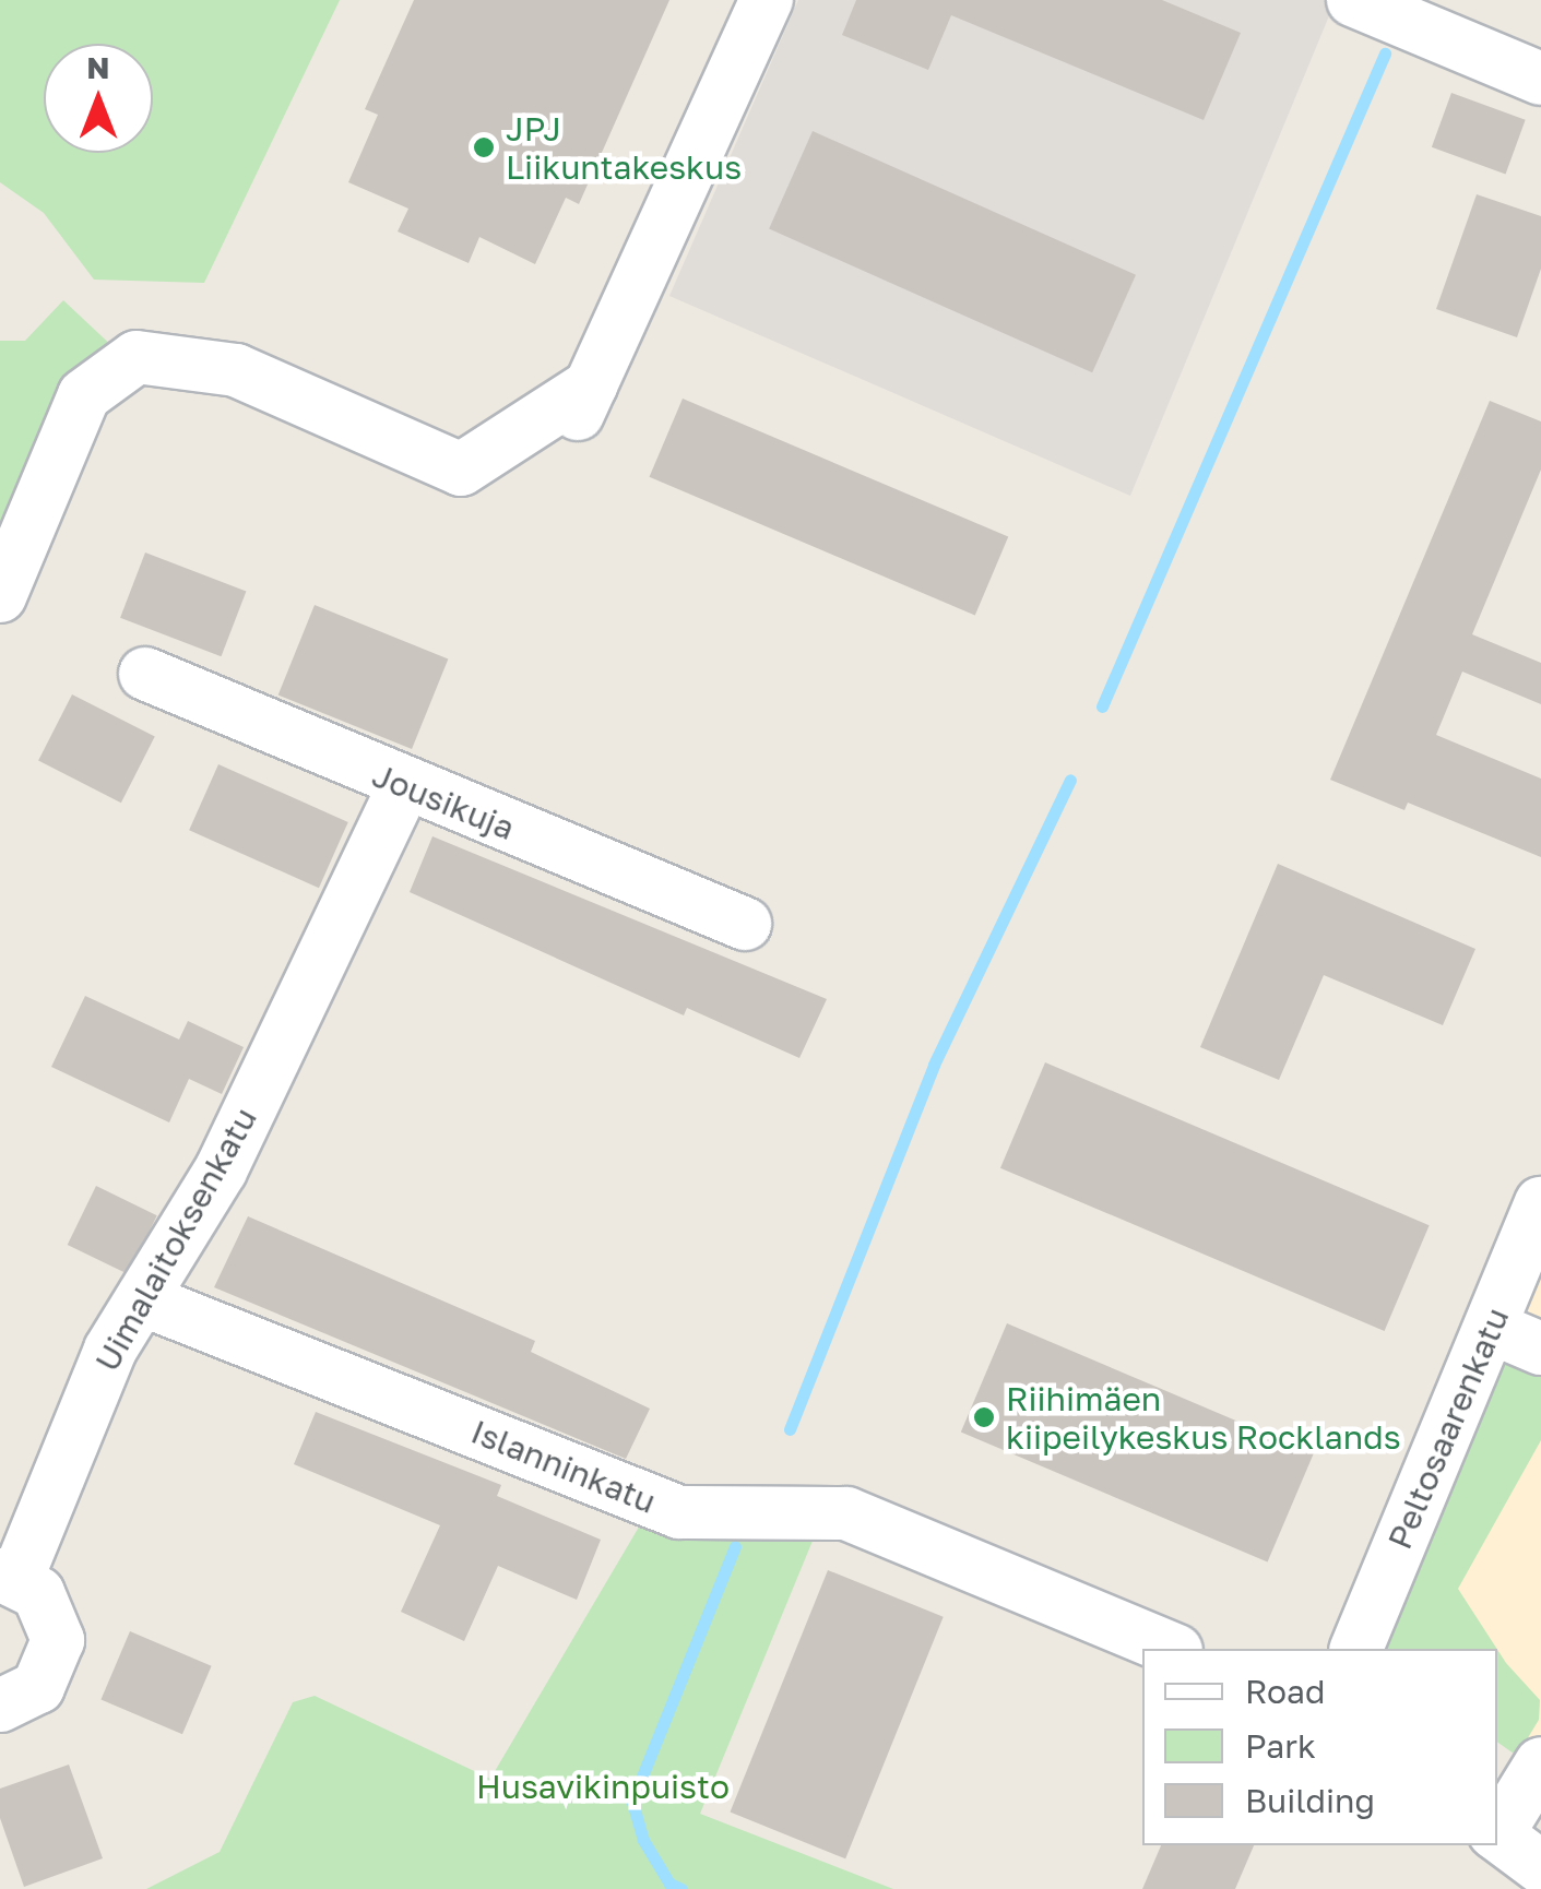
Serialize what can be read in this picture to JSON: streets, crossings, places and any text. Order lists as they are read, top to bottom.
{
  "streets": {
    "street": [
      "Jousikuja",
      "Uimalaitoksenkatu",
      "Peltosaarenkatu",
      "Islanninkatu"
    ]
  },
  "crossings": [
    ["Jousikuja", "Uimalaitoksenkatu"],
    ["Uimalaitoksenkatu", "Islanninkatu"]
  ],
  "parks": ["Husavikinpuisto"],
  "places": ["JPJ Liikuntakeskus", "Riihimäen kiipeilykeskus Rocklands"],
  "legend": ["Road", "Park", "Building"],
  "north": "top"
}
